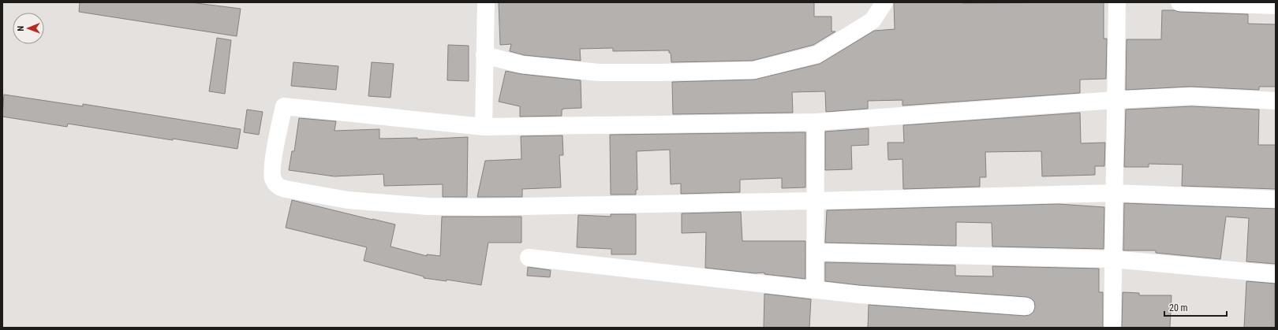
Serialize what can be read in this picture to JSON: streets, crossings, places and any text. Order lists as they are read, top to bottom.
{
  "scale_bar": "20 m",
  "north": "left"
}
